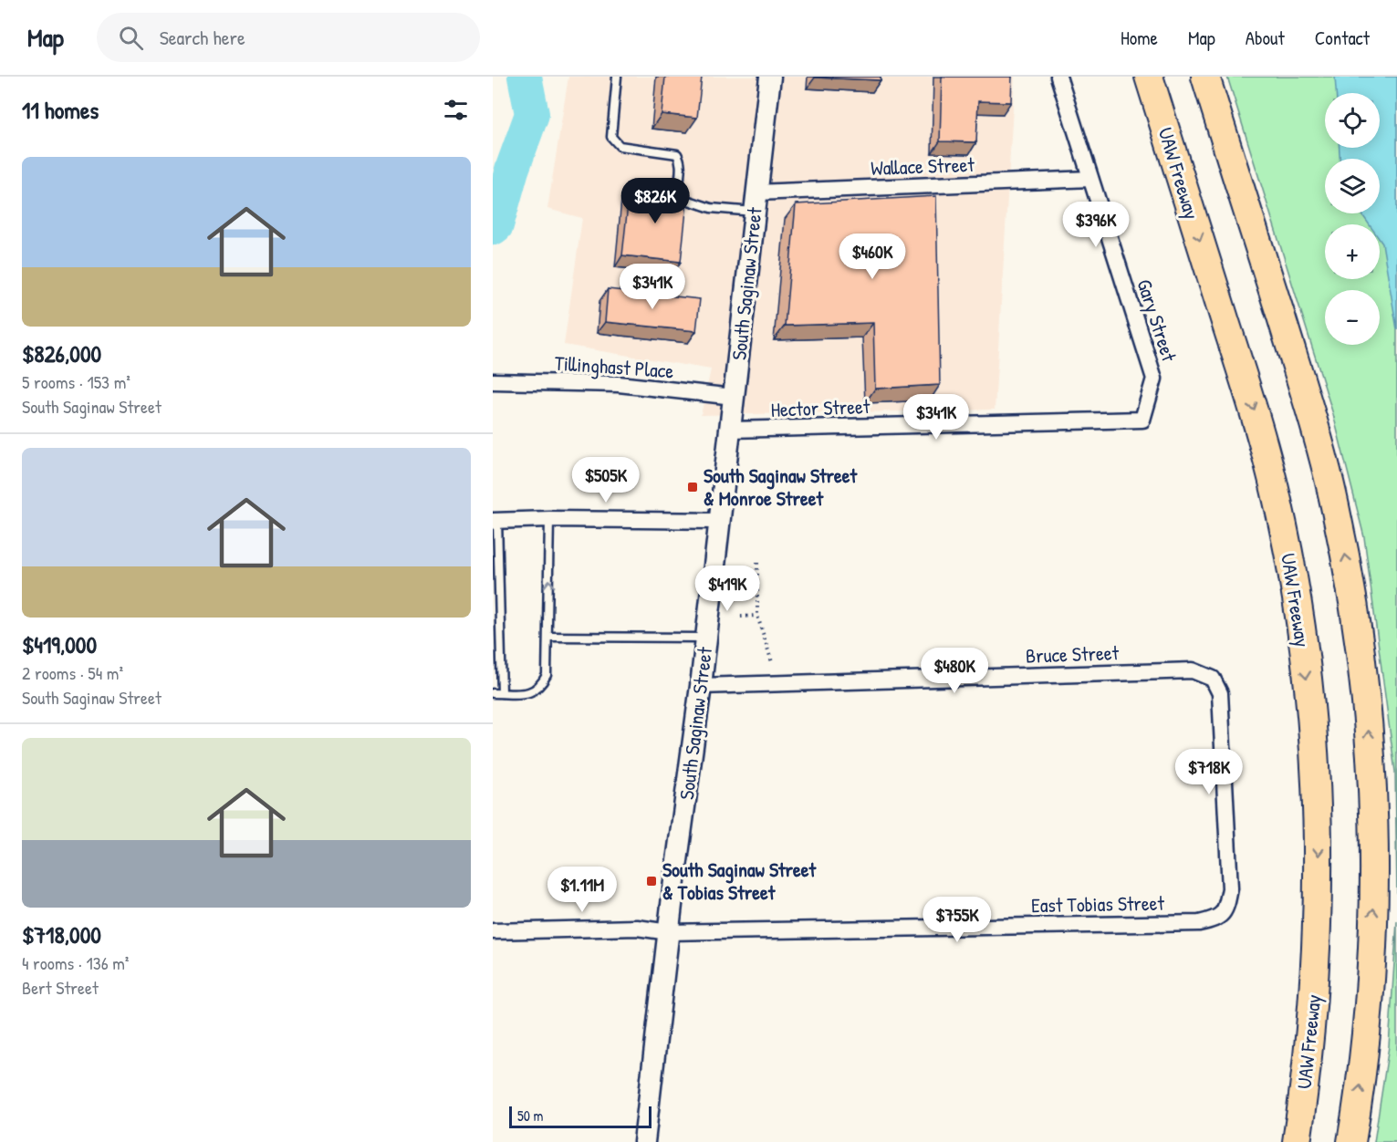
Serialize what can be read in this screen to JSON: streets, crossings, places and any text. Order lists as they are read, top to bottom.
{
  "streets": {
    "highway": ["UAW Freeway"],
    "main road": ["South Saginaw Street"],
    "street": [
      "Wallace Street",
      "Gary Street",
      "Tillinghast Place",
      "Hector Street",
      "Bruce Street",
      "East Tobias Street"
    ]
  },
  "crossings": [
    ["Wallace Street", "South Saginaw Street"],
    ["Wallace Street", "Gary Street"],
    ["South Saginaw Street", "Tillinghast Place"],
    ["South Saginaw Street", "Hector Street"],
    ["South Saginaw Street", "Bruce Street"],
    ["South Saginaw Street", "East Tobias Street"],
    ["Gary Street", "Hector Street"],
    ["Bruce Street", "East Tobias Street"]
  ],
  "places": {
    "transit": ["South Saginaw Street & Monroe Street", "South Saginaw Street & Tobias Street"]
  },
  "scale_bar": "50 m",
  "page": {
    "header": "Map",
    "search": "Search here",
    "nav": [
      "Home",
      "Map",
      "About",
      "Contact"
    ],
    "heading": "11 homes",
    "map_buttons": ["+", "−"],
    "list": [
      {
        "name": "$826,000",
        "note": "5 rooms · 153 m² · South Saginaw Street"
      },
      {
        "name": "$419,000",
        "note": "2 rooms · 54 m² · South Saginaw Street"
      },
      {
        "name": "$718,000",
        "note": "4 rooms · 136 m² · Bert Street"
      }
    ],
    "price": [
      "$826K",
      "$396K",
      "$460K",
      "$341K",
      "$341K",
      "$505K",
      "$419K",
      "$480K",
      "$718K",
      "$1.11M",
      "$755K"
    ],
    "scale": "50 m"
  }
}
